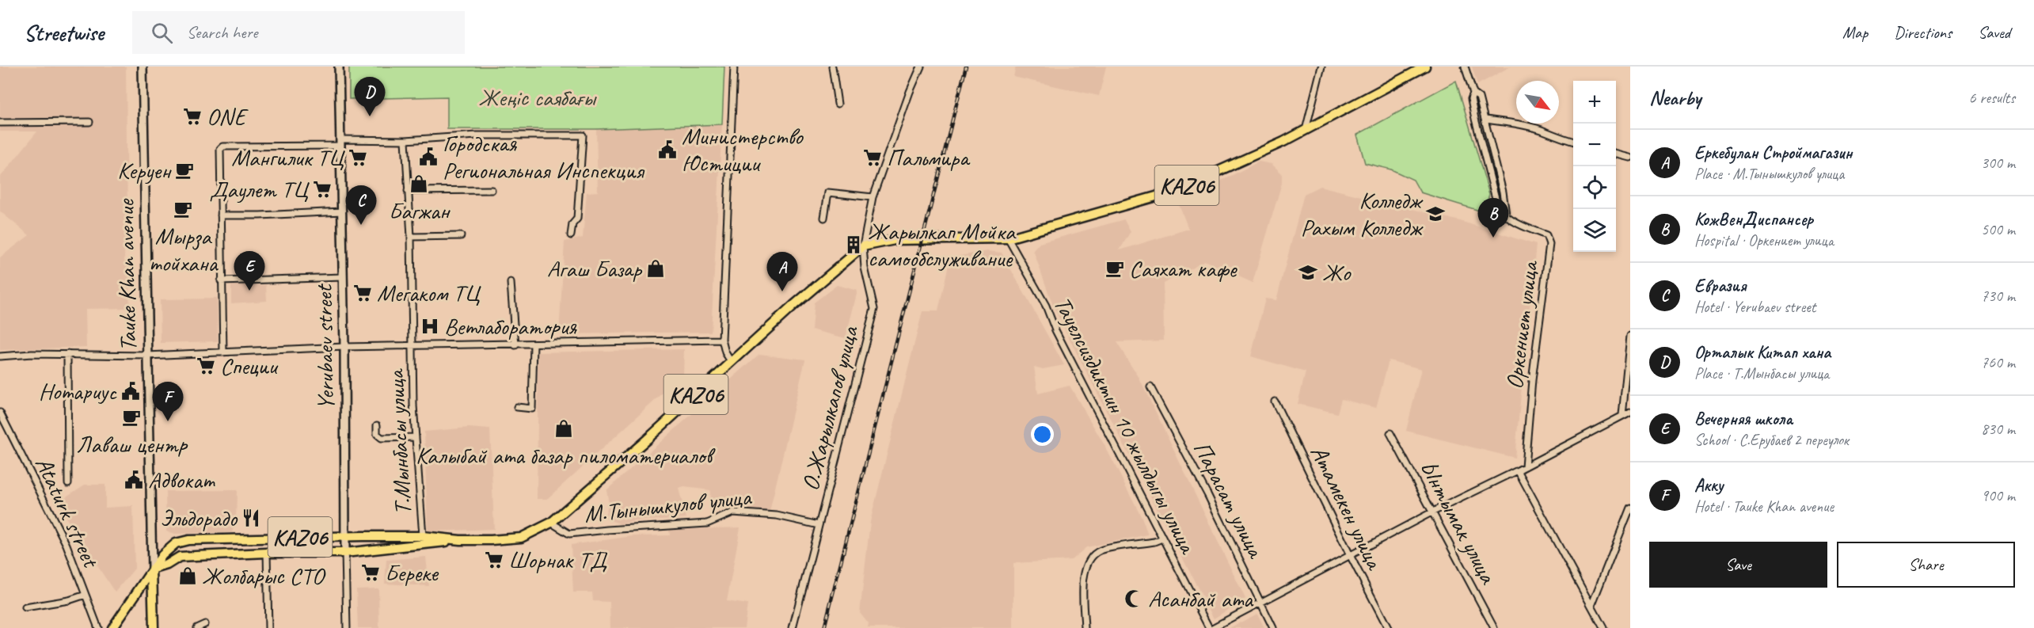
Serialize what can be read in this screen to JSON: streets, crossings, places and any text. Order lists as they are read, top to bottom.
{
  "streets": {
    "main road": ["KАZ06", "М.Тынышкулов улица"],
    "street": [
      "Tauke Khan avenue",
      "Оркениет улица",
      "Yerubaev street",
      "О.Жарылкапов улица",
      "Тауелсиздиктин 10 жылдыгы улица",
      "Т.Мынбасы улица",
      "Парасат улица",
      "Атамекен улица",
      "Ataturk street",
      "Ынтымак улица"
    ]
  },
  "crossings": [
    ["KАZ06", "Tauke Khan avenue"],
    ["KАZ06", "О.Жарылкапов улица"],
    ["KАZ06", "Тауелсиздиктин 10 жылдыгы улица"],
    ["KАZ06", "М.Тынышкулов улица"],
    ["Tauke Khan avenue", "М.Тынышкулов улица"],
    ["Yerubaev street", "М.Тынышкулов улица"],
    ["О.Жарылкапов улица", "М.Тынышкулов улица"],
    ["Т.Мынбасы улица", "М.Тынышкулов улица"]
  ],
  "parks": ["Жеңіс саябағы"],
  "places": {
    "supermarket": [
      "ONE",
      "Мангилик ТЦ",
      "Пальмира",
      "Даулет ТЦ",
      "Мегаком ТЦ",
      "Специи",
      "Шорнак ТД",
      "Береке"
    ],
    "public building": [
      "Министерство Юстиции",
      "Городская Региональная Инспекция",
      "Нотариус",
      "Адвокат"
    ],
    "cafe": [
      "Керуен",
      "Мырза тойхана",
      "Саяхат кафе",
      "Лаваш центр"
    ],
    "shop": [
      "Багжан",
      "Агаш Базар",
      "Калыбай ата базар пиломатериалов",
      "Жолбарыс СТО"
    ],
    "school or university": ["Колледж Рахым Колледж", "Жо"],
    "building": ["Жарылкап Мойка самообслуживание"],
    "hospital": ["Ветлаборатория"],
    "restaurant": ["Эльдорадо"],
    "mosque": ["Асанбай ата"]
  },
  "north": "bottom right",
  "page": {
    "header": "Streetwise",
    "search": "Search here",
    "nav": ["Map", "Directions", "Saved"],
    "heading": ["Nearby", "6 results"],
    "pins": [
      "D",
      "C",
      "B",
      "E",
      "A",
      "F"
    ],
    "map_buttons": ["+", "−"],
    "list": [
      {
        "mark": "A",
        "name": "Еркебулан Строймагазин",
        "note": "Place · М.Тынышкулов улица",
        "value": "300 m"
      },
      {
        "mark": "B",
        "name": "КожВенДиспансер",
        "note": "Hospital · Оркениет улица",
        "value": "500 m"
      },
      {
        "mark": "C",
        "name": "Евразия",
        "note": "Hotel · Yerubaev street",
        "value": "730 m"
      },
      {
        "mark": "D",
        "name": "Орталык Китап хана",
        "note": "Place · Т.Мынбасы улица",
        "value": "760 m"
      },
      {
        "mark": "E",
        "name": "Вечерняя школа",
        "note": "School · С.Ерубаев 2 переулок",
        "value": "830 m"
      },
      {
        "mark": "F",
        "name": "Акку",
        "note": "Hotel · Tauke Khan avenue",
        "value": "900 m"
      }
    ],
    "buttons": ["Save", "Share"]
  }
}
